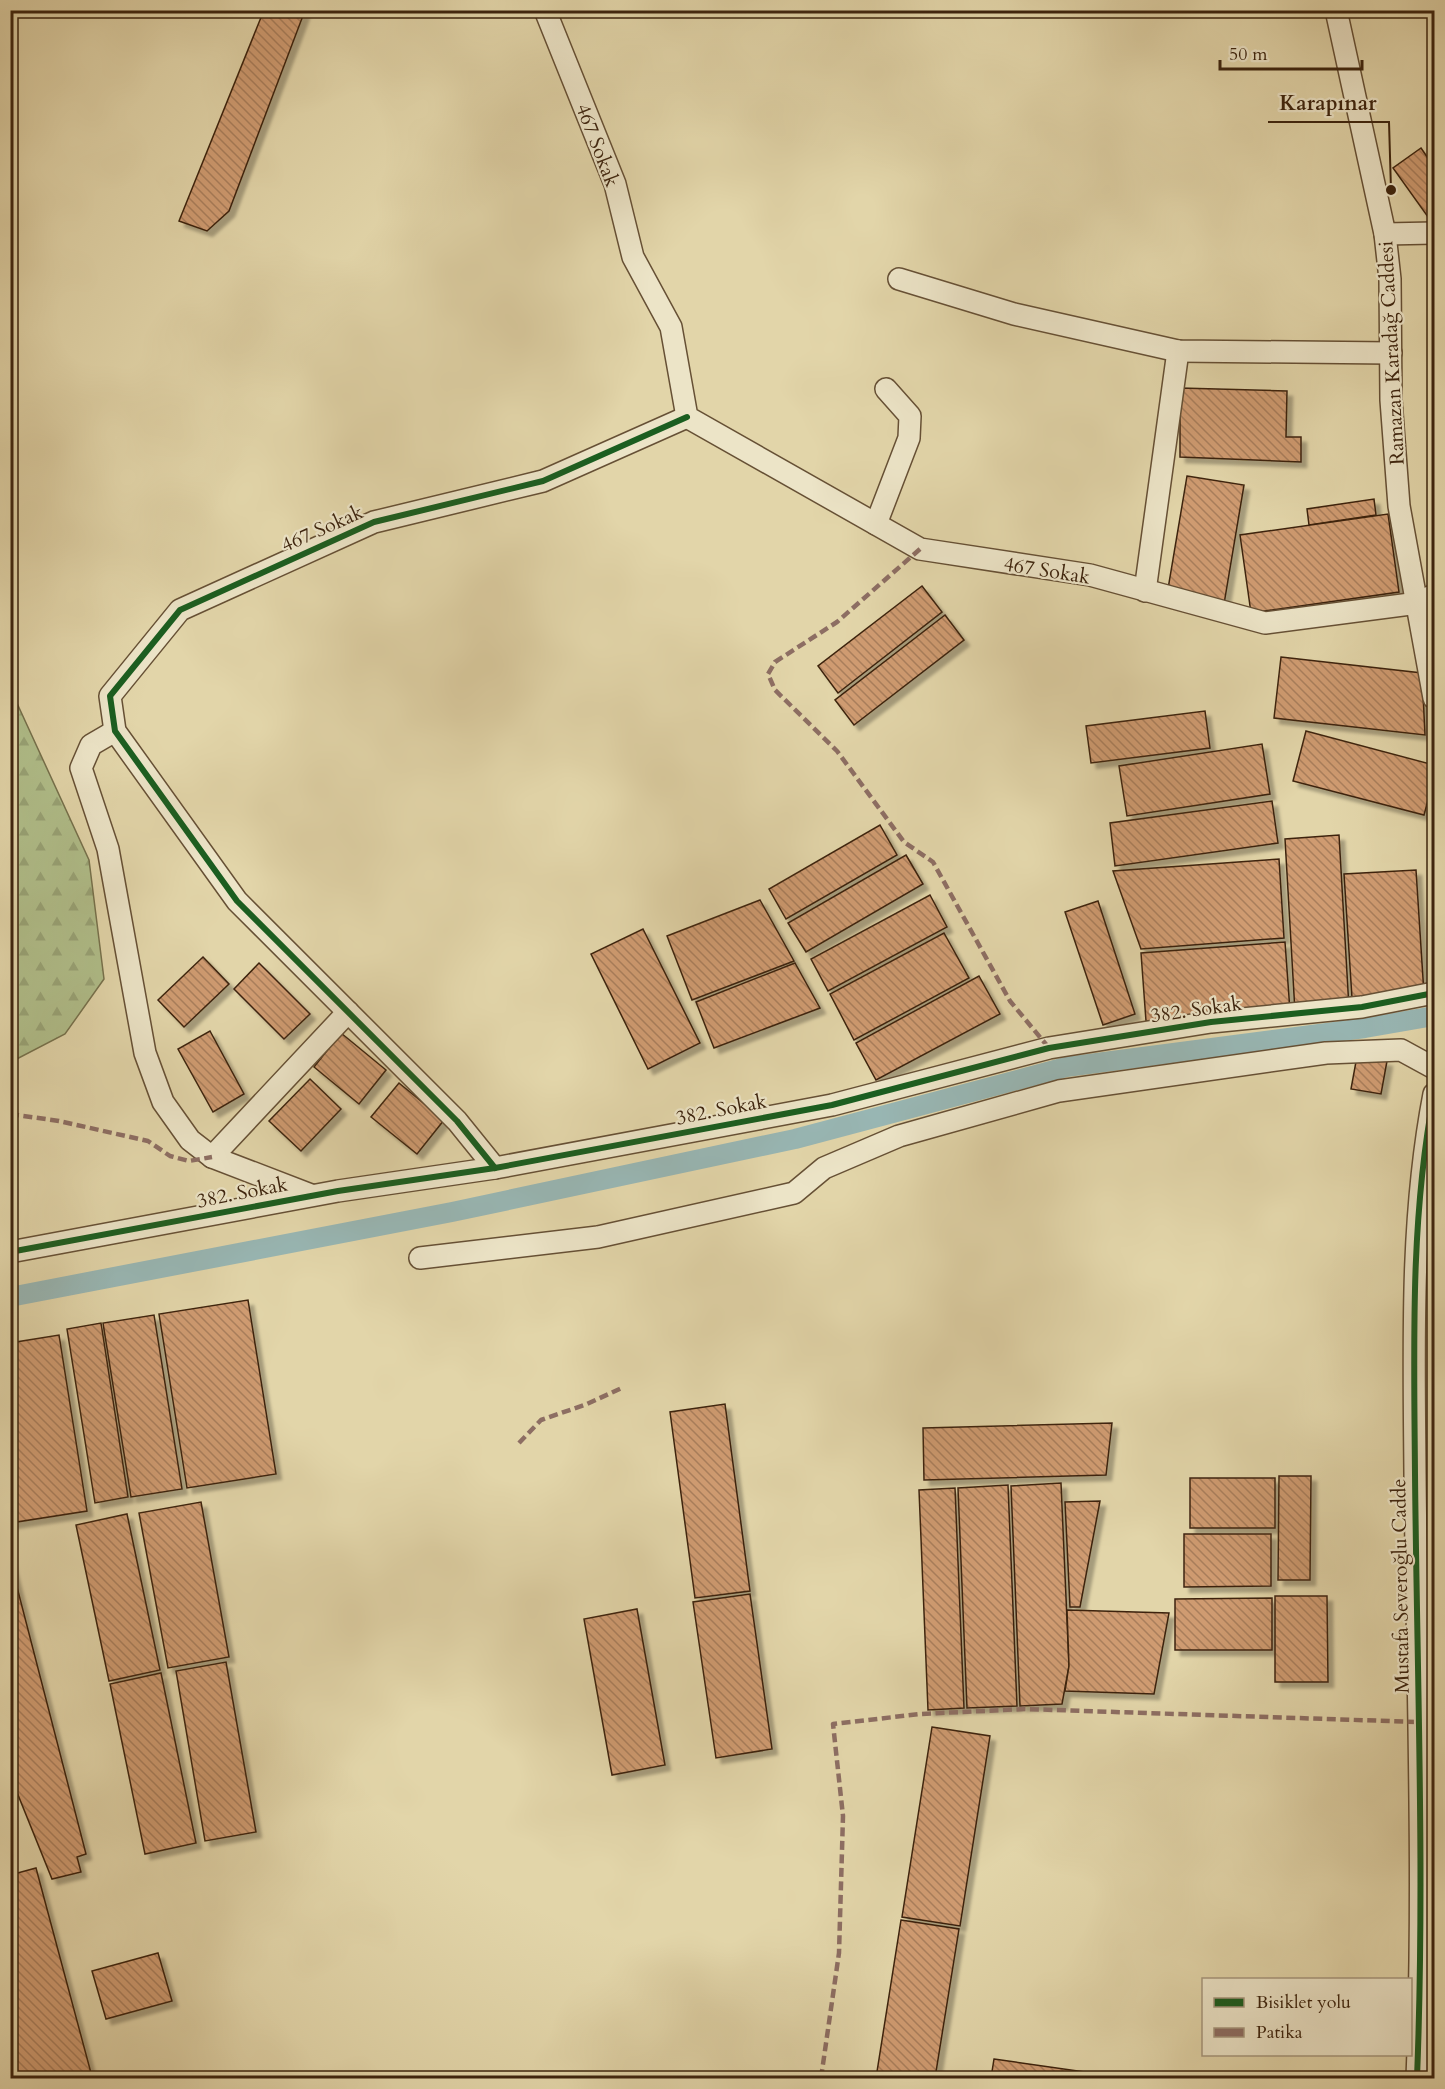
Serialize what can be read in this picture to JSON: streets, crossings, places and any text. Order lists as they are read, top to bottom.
{
  "streets": {
    "street": [
      "467 Sokak",
      "Ramazan Karadağ Caddesi",
      "382. Sokak",
      "Mustafa Severoğlu Cadde"
    ]
  },
  "crossings": [
    ["467 Sokak", "Ramazan Karadağ Caddesi"]
  ],
  "places": ["Karapınar"],
  "legend": ["Bisiklet yolu", "Patika"],
  "scale_bar": "50 m"
}
